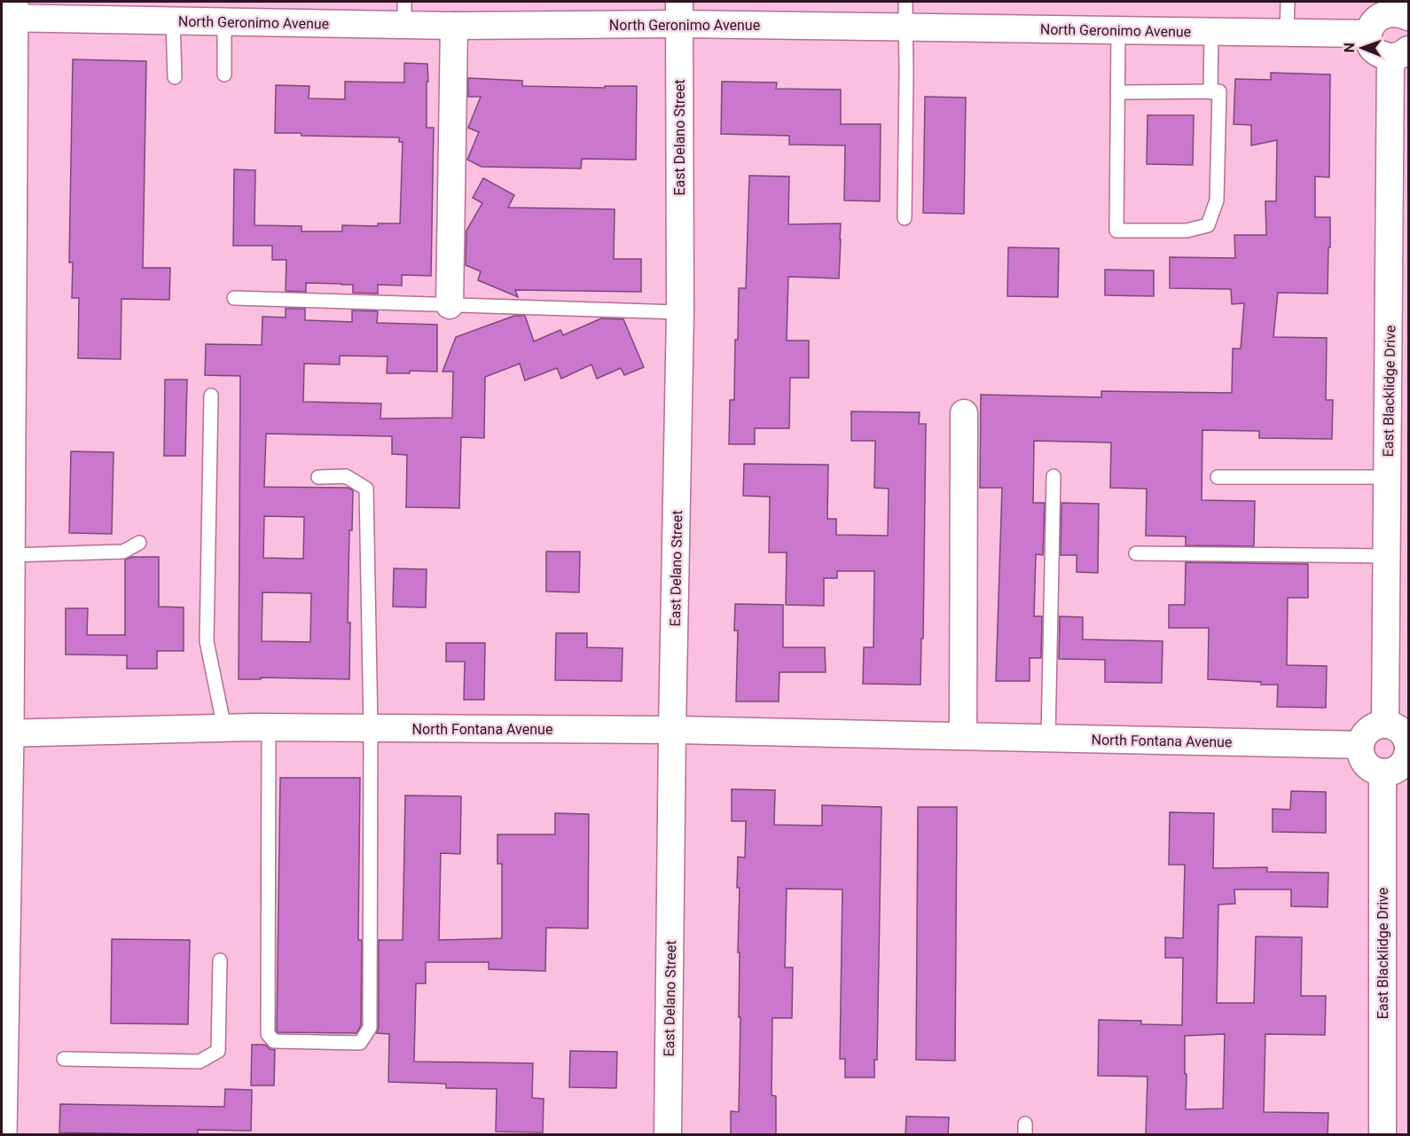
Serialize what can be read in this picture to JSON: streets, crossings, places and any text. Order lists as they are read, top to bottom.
{
  "streets": {
    "street": [
      "North Geronimo Avenue",
      "East Delano Street",
      "East Blacklidge Drive",
      "North Fontana Avenue"
    ]
  },
  "crossings": [
    ["North Geronimo Avenue", "East Delano Street"],
    ["East Delano Street", "North Fontana Avenue"],
    ["East Blacklidge Drive", "North Fontana Avenue"]
  ],
  "north": "left"
}
